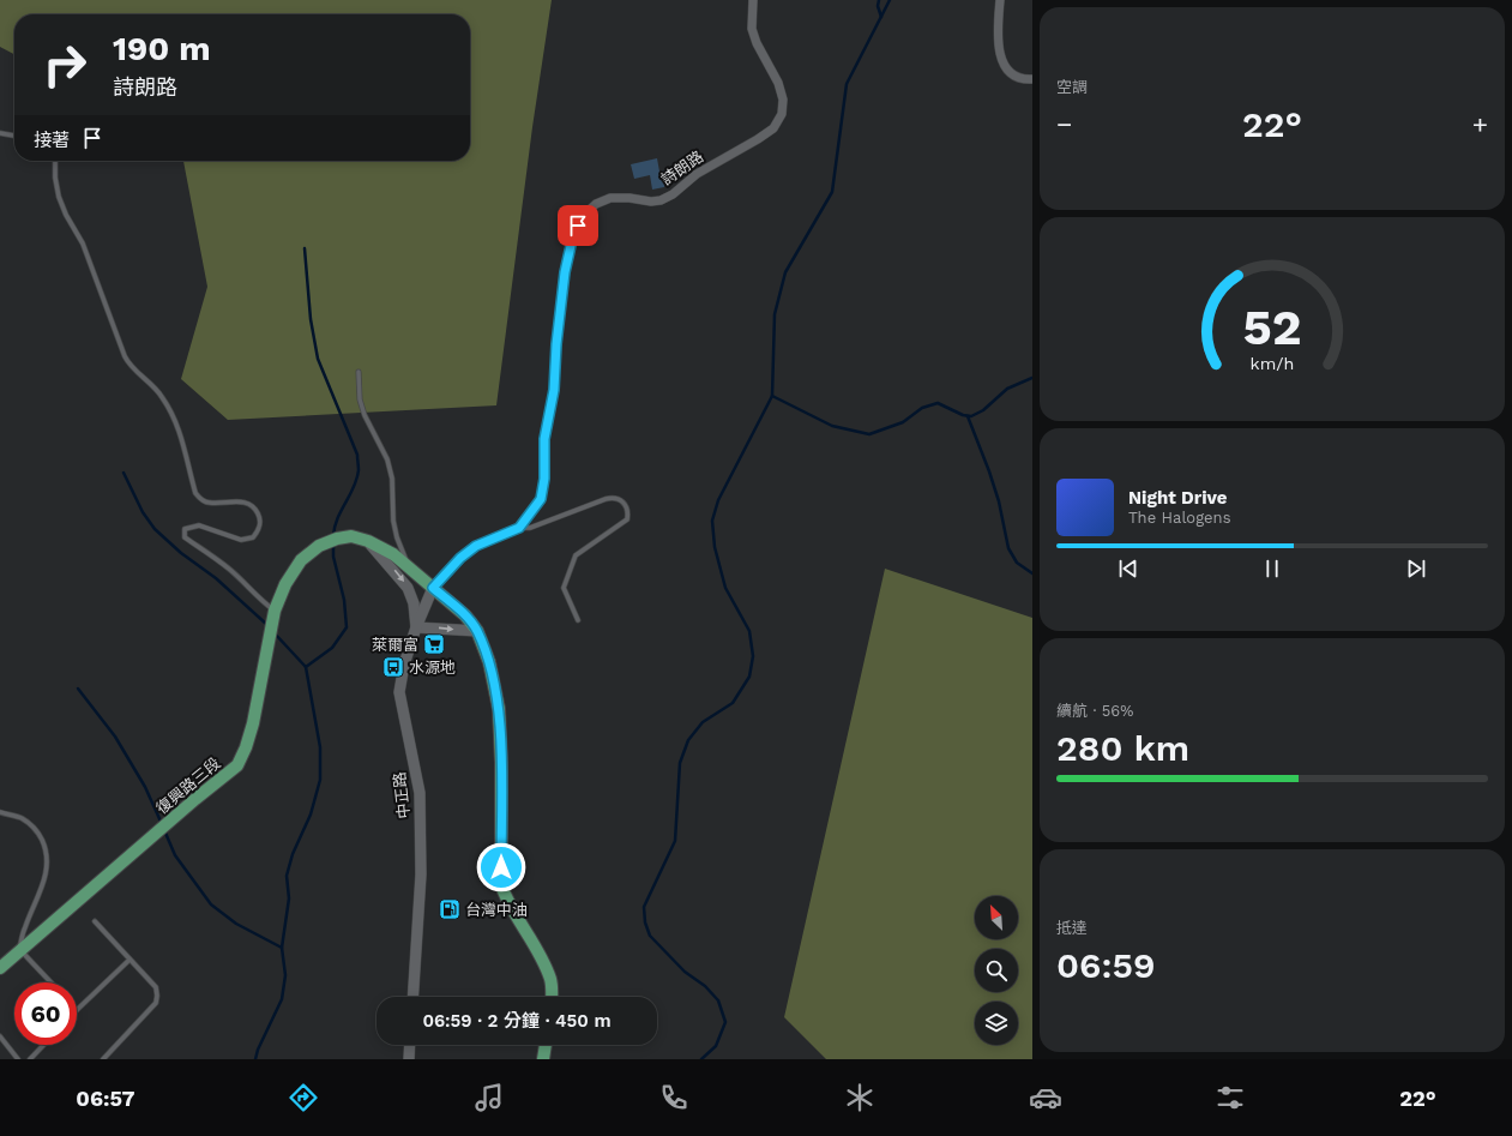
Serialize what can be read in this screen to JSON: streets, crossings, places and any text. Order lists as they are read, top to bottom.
{
  "streets": {
    "main road": ["復興路三段"],
    "street": ["詩朗路", "中正路"]
  },
  "places": {
    "supermarket": ["萊爾富"],
    "bus stop": ["水源地"],
    "fuel station": ["台灣中油"]
  },
  "north": "top left",
  "page": {
    "tile": [
      "空調",
      ["續航 · 56%", "280 km"],
      ["抵達", "06:59"]
    ],
    "turn": ["190 m", "詩朗路"],
    "heat": ["−", "22°", "+"],
    "then": "接著",
    "song": ["Night Drive", "The Halogens"],
    "limit": "60",
    "trip": "06:59 · 2 分鐘 · 450 m",
    "tabs": ["06:57", "22°"],
    "gauge": ["52", "km/h"]
  }
}
